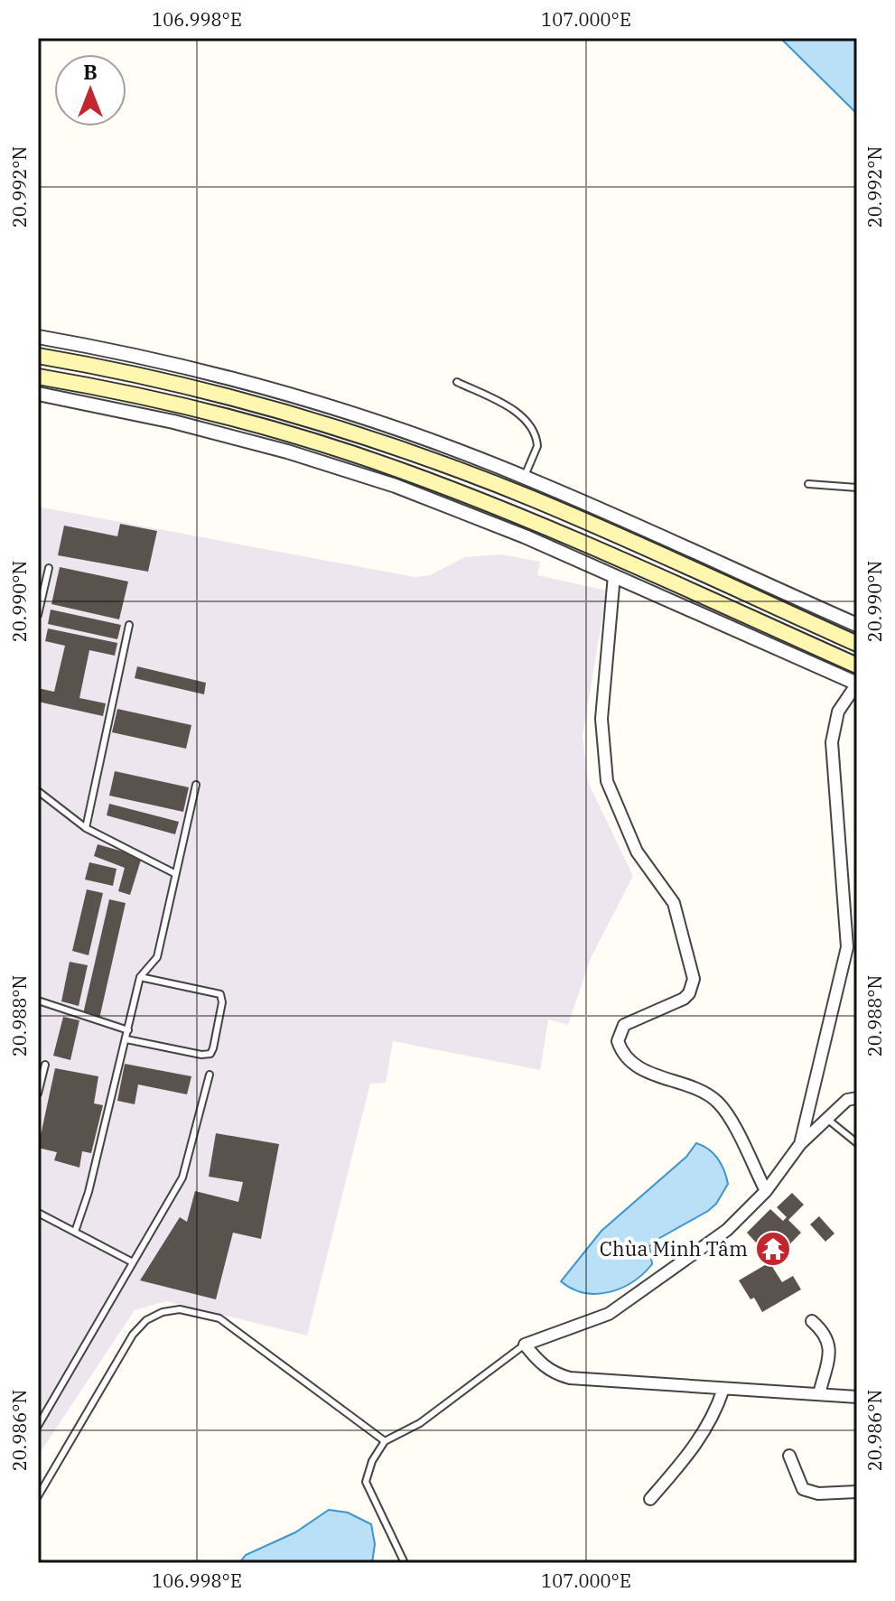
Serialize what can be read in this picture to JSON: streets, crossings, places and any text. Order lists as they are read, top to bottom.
{
  "places": {
    "temple": ["Chùa Minh Tâm"]
  },
  "north": "top",
  "coordinates": [
    "106.998°E",
    "107.000°E",
    "20.992°N",
    "20.990°N",
    "20.988°N",
    "20.986°N"
  ]
}
